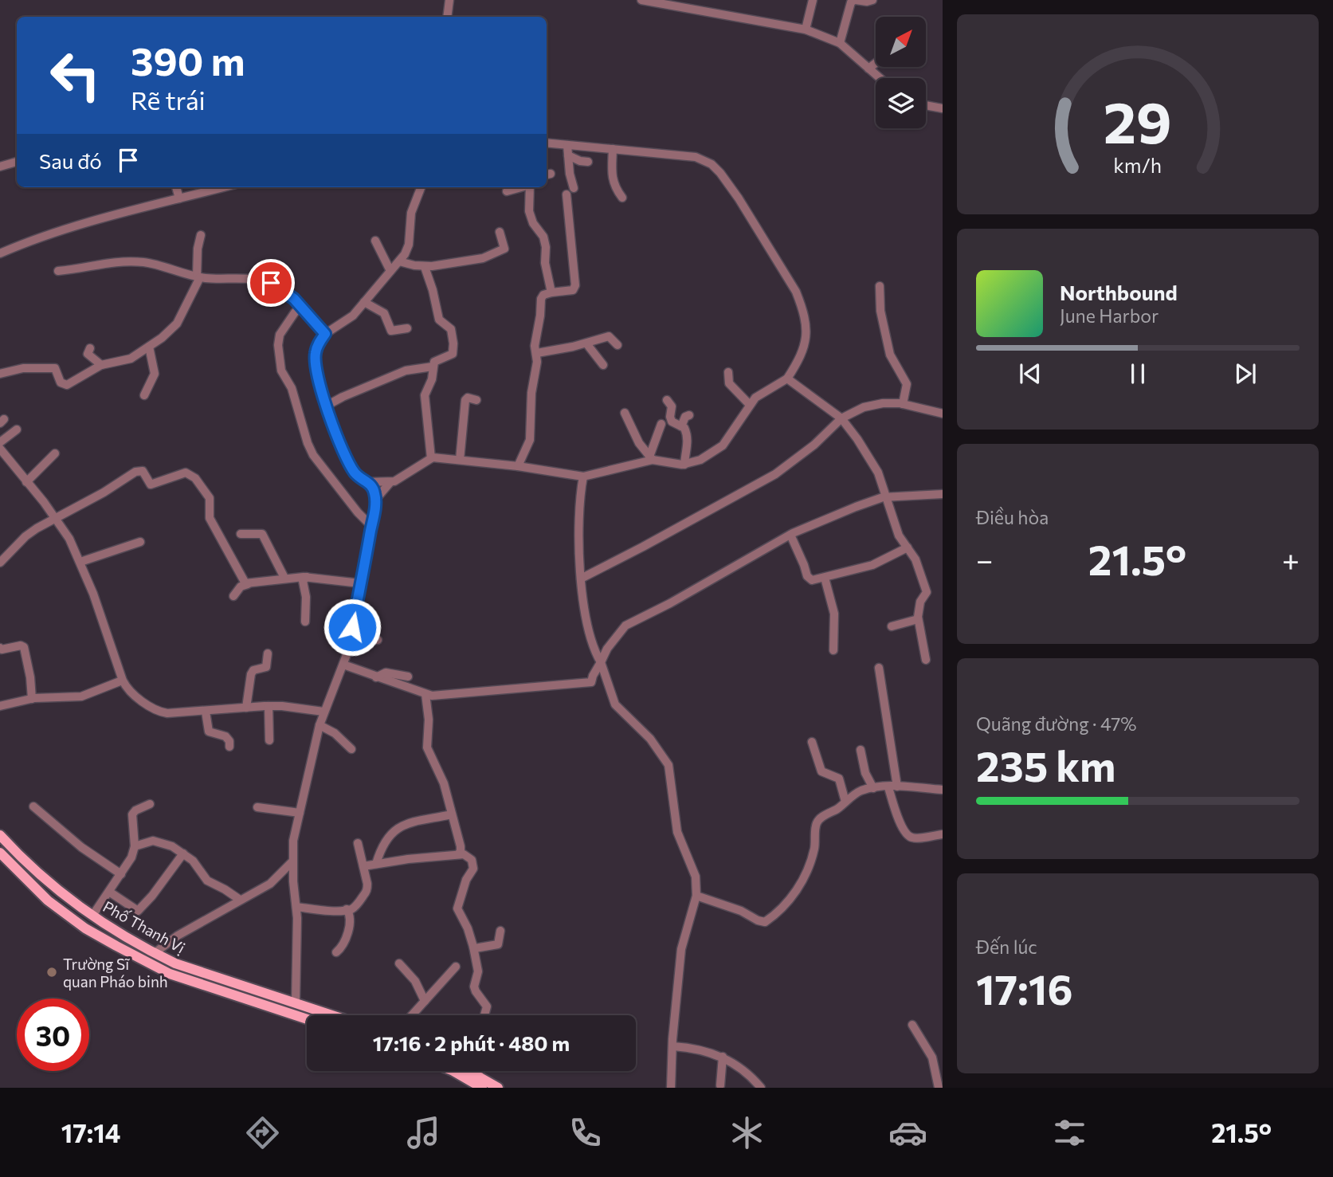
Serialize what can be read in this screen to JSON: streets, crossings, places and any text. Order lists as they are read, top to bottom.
{
  "streets": {
    "main road": ["Phố Thanh Vị"]
  },
  "places": ["Trường Sĩ quan Pháo binh"],
  "north": "top right",
  "page": {
    "turn": ["390 m", "Rẽ trái"],
    "then": "Sau đó",
    "song": ["Northbound", "June Harbor"],
    "tile": [
      "Điều hòa",
      ["Quãng đường · 47%", "235 km"],
      ["Đến lúc", "17:16"]
    ],
    "heat": ["−", "21.5°", "+"],
    "limit": "30",
    "trip": "17:16 · 2 phút · 480 m",
    "tabs": ["17:14", "21.5°"],
    "gauge": ["29", "km/h"]
  }
}
